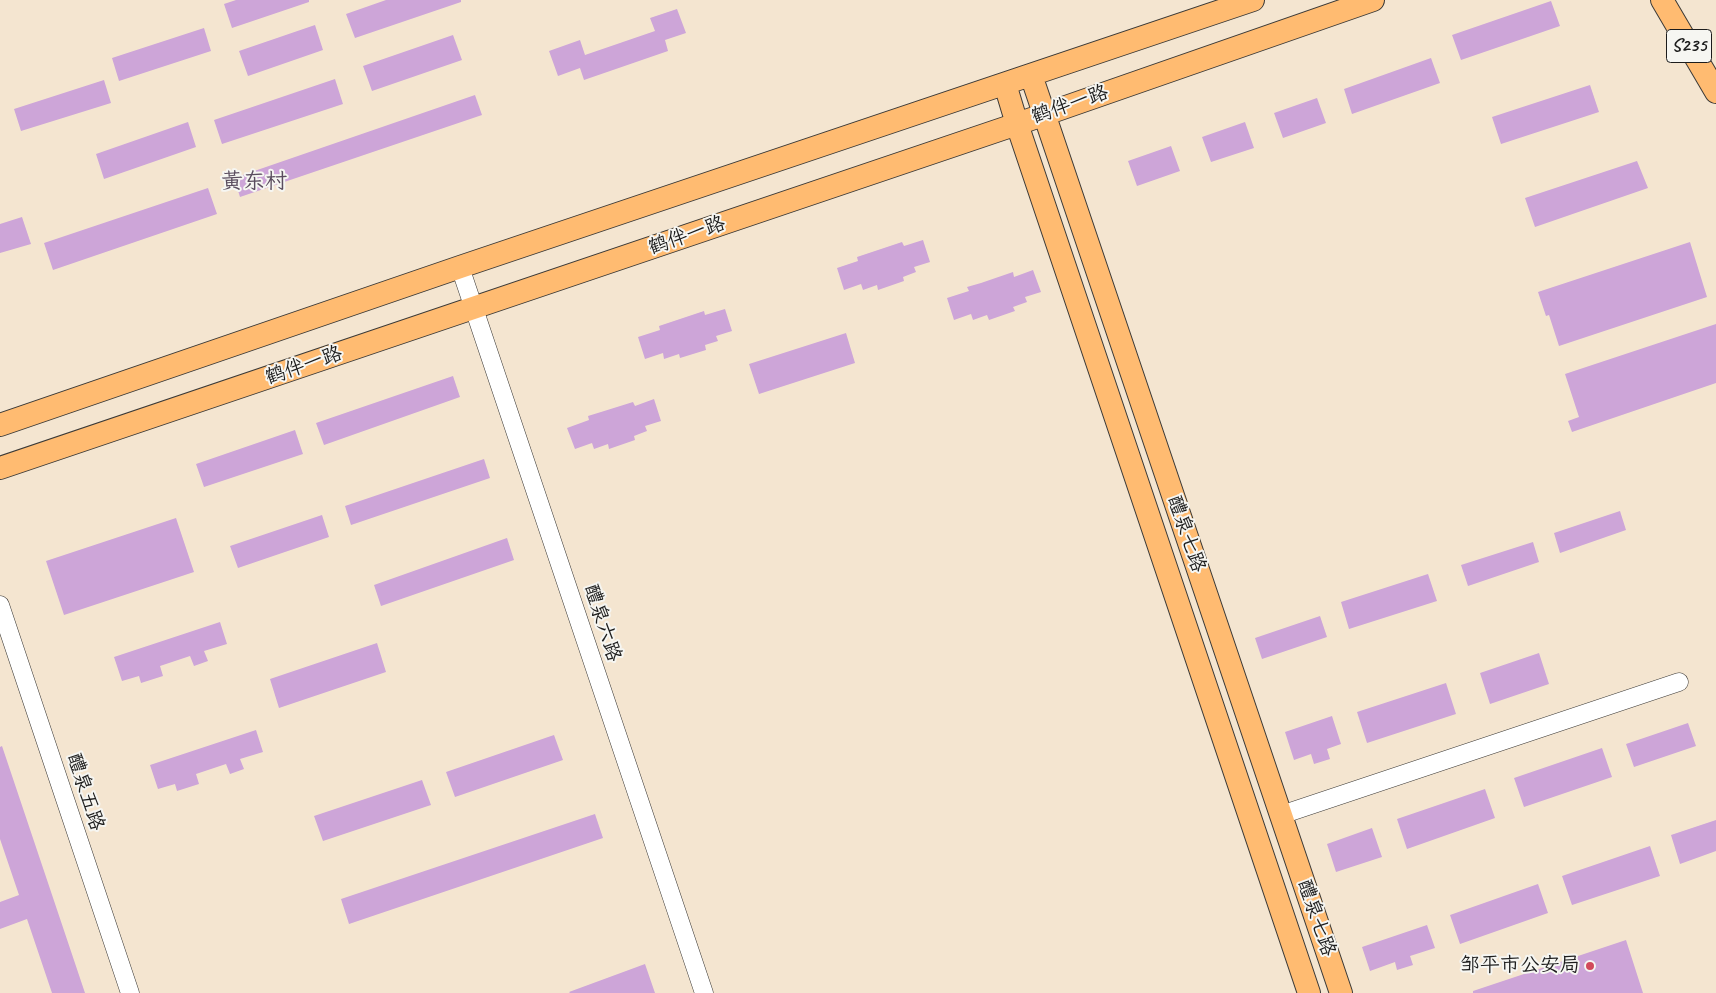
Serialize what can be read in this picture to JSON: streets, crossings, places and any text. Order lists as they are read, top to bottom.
{
  "streets": {
    "main road": ["S235", "鹤伴一路", "醴泉七路"],
    "street": ["醴泉六路", "醴泉五路"]
  },
  "crossings": [
    ["鹤伴一路", "醴泉七路"],
    ["鹤伴一路", "醴泉六路"]
  ],
  "districts": ["黄东村"],
  "places": ["邹平市公安局"]
}
